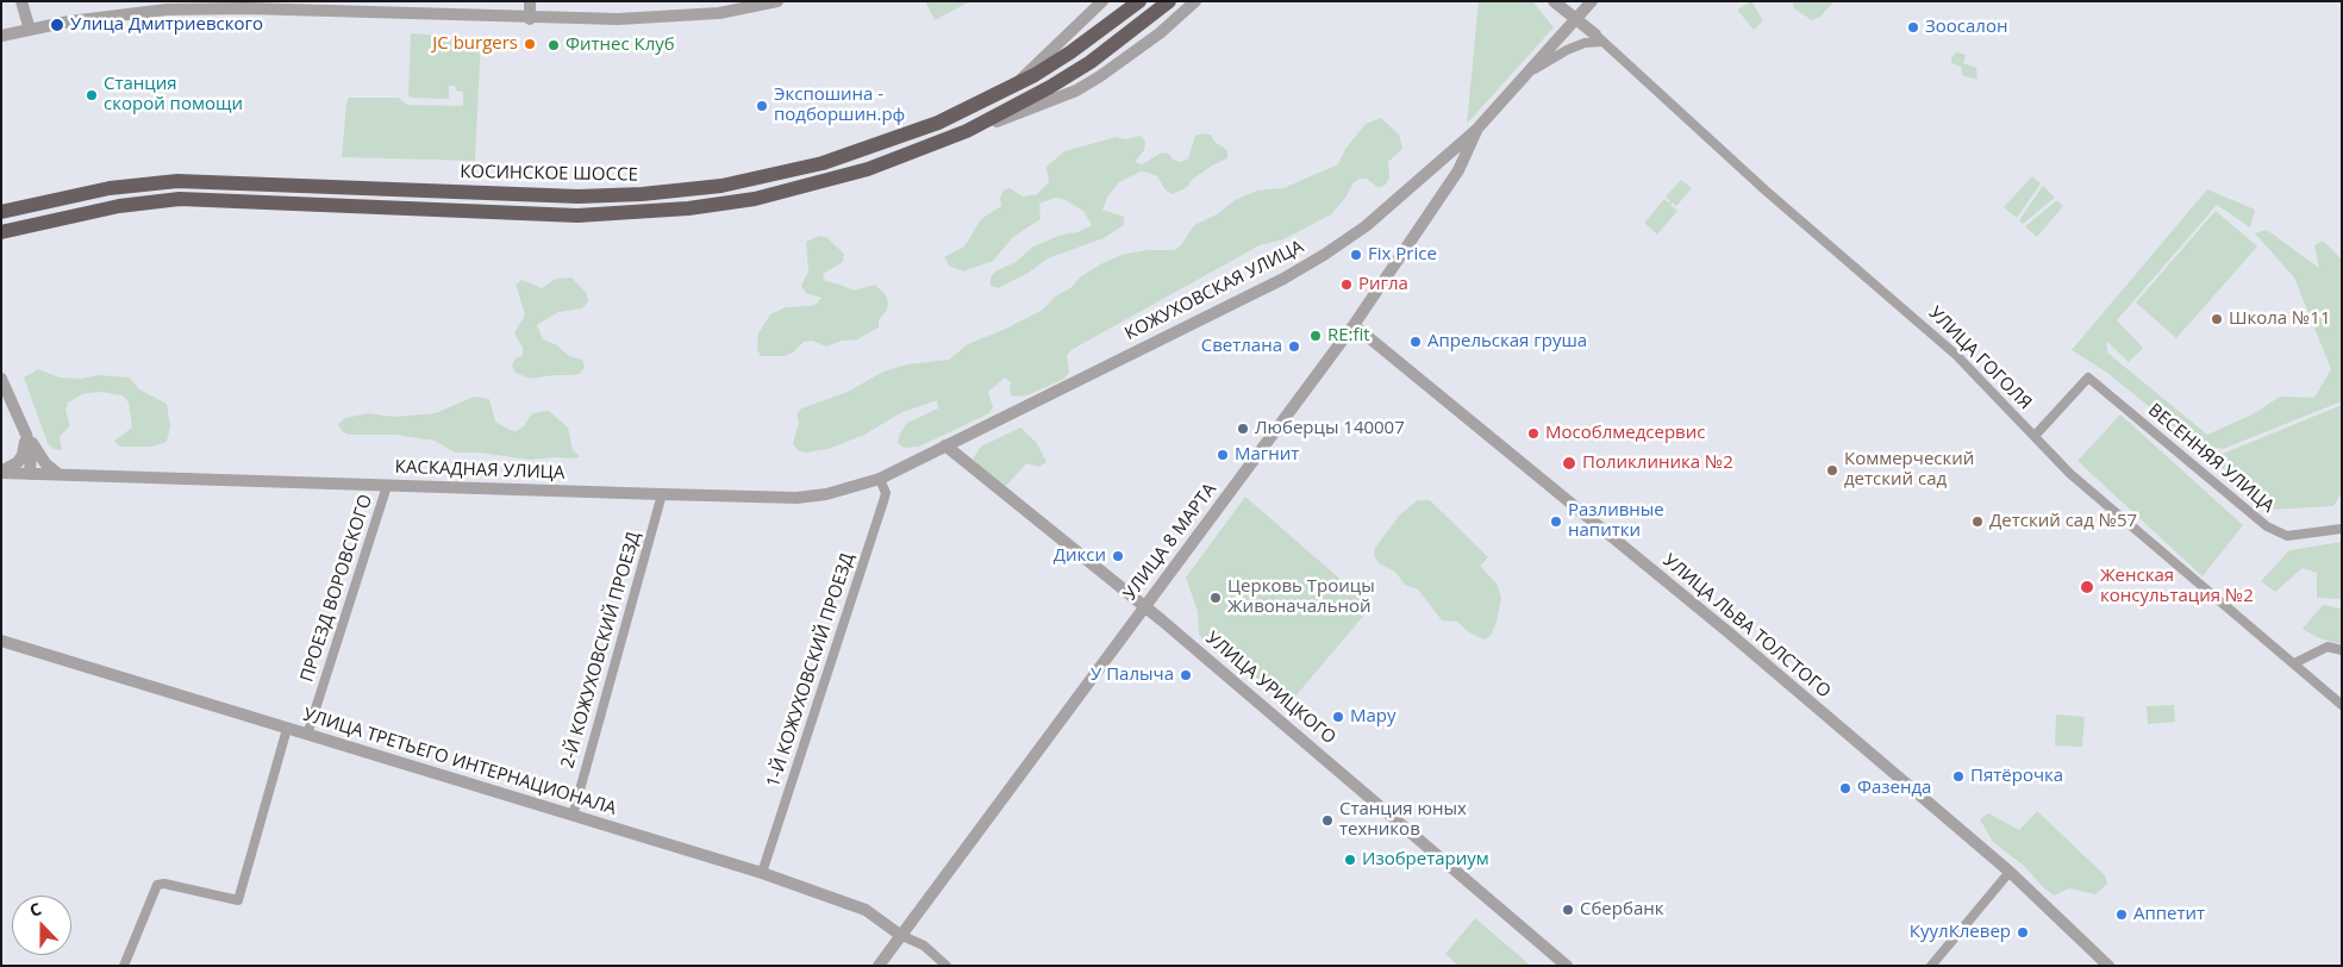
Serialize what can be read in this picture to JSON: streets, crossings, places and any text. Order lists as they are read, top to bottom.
{
  "streets": {
    "highway": ["КОСИНСКОЕ ШОССЕ"],
    "street": [
      "КОЖУХОВСКАЯ УЛИЦА",
      "УЛИЦА ГОГОЛЯ",
      "ВЕСЕННЯЯ УЛИЦА",
      "КАСКАДНАЯ УЛИЦА",
      "УЛИЦА 8 МАРТА",
      "ПРОЕЗД ВОРОВСКОГО",
      "УЛИЦА ЛЬВА ТОЛСТОГО",
      "2-Й КОЖУХОВСКИЙ ПРОЕЗД",
      "1-Й КОЖУХОВСКИЙ ПРОЕЗД",
      "УЛИЦА УРИЦКОГО",
      "УЛИЦА ТРЕТЬЕГО ИНТЕРНАЦИОНАЛА"
    ]
  },
  "crossings": [
    ["КОЖУХОВСКАЯ УЛИЦА", "КАСКАДНАЯ УЛИЦА"],
    ["КОЖУХОВСКАЯ УЛИЦА", "УЛИЦА 8 МАРТА"],
    ["КОЖУХОВСКАЯ УЛИЦА", "УЛИЦА УРИЦКОГО"],
    ["УЛИЦА ГОГОЛЯ", "ВЕСЕННЯЯ УЛИЦА"],
    ["КАСКАДНАЯ УЛИЦА", "ПРОЕЗД ВОРОВСКОГО"],
    ["КАСКАДНАЯ УЛИЦА", "2-Й КОЖУХОВСКИЙ ПРОЕЗД"],
    ["КАСКАДНАЯ УЛИЦА", "1-Й КОЖУХОВСКИЙ ПРОЕЗД"],
    ["КАСКАДНАЯ УЛИЦА", "УЛИЦА УРИЦКОГО"],
    ["УЛИЦА 8 МАРТА", "УЛИЦА ЛЬВА ТОЛСТОГО"],
    ["УЛИЦА 8 МАРТА", "УЛИЦА УРИЦКОГО"],
    ["УЛИЦА 8 МАРТА", "УЛИЦА ТРЕТЬЕГО ИНТЕРНАЦИОНАЛА"],
    ["ПРОЕЗД ВОРОВСКОГО", "УЛИЦА ТРЕТЬЕГО ИНТЕРНАЦИОНАЛА"],
    ["2-Й КОЖУХОВСКИЙ ПРОЕЗД", "УЛИЦА ТРЕТЬЕГО ИНТЕРНАЦИОНАЛА"],
    ["1-Й КОЖУХОВСКИЙ ПРОЕЗД", "УЛИЦА ТРЕТЬЕГО ИНТЕРНАЦИОНАЛА"]
  ],
  "places": [
    "Улица Дмитриевского",
    "Зоосалон",
    "JC burgers",
    "Фитнес Клуб",
    "Станция скорой помощи",
    "Экспошина - подборшин.рф",
    "Fix Price",
    "Ригла",
    "Школа №11",
    "RE:fit",
    "Апрельская груша",
    "Светлана",
    "Люберцы 140007",
    "Мособлмедсервис",
    "Магнит",
    "Поликлиника №2",
    "Коммерческий детский сад",
    "Разливные напитки",
    "Детский сад №57",
    "Дикси",
    "Женская консультация №2",
    "Церковь Троицы Живоначальной",
    "У Палыча",
    "Мару",
    "Пятёрочка",
    "Фазенда",
    "Станция юных техников",
    "Изобретариум",
    "Сбербанк",
    "Аппетит",
    "КуулКлевер"
  ],
  "north": "top"
}
